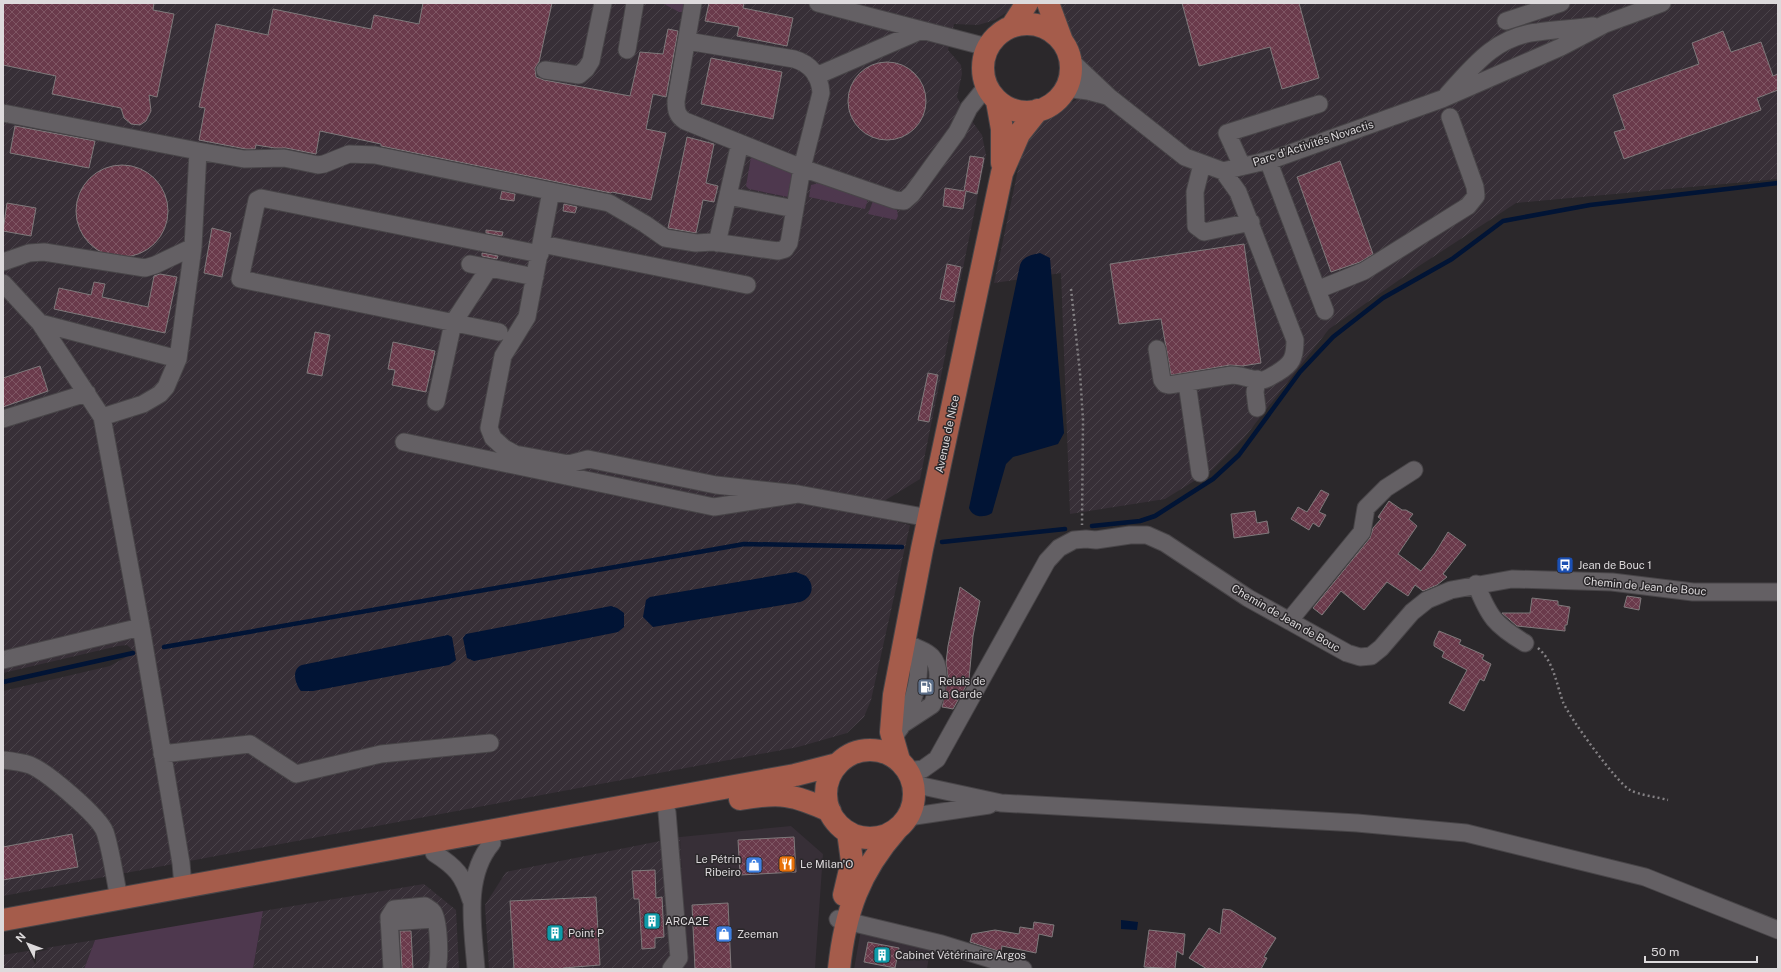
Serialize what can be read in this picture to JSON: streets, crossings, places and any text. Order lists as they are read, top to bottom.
{
  "streets": {
    "main road": ["Avenue de Nice"],
    "street": ["Parc d'Activités Novactis", "Chemin de Jean de Bouc"]
  },
  "crossings": [
    ["Avenue de Nice", "Chemin de Jean de Bouc"]
  ],
  "places": {
    "bus stop": ["Jean de Bouc 1"],
    "fuel station": ["Relais de la Garde"],
    "restaurant": ["Le Milan'O"],
    "shop": ["Le Pétrin Ribeiro", "Zeeman"],
    "building": ["ARCA2E", "Point P", "Cabinet Vétérinaire Argos"]
  },
  "scale_bar": "50 m",
  "north": "top left"
}
